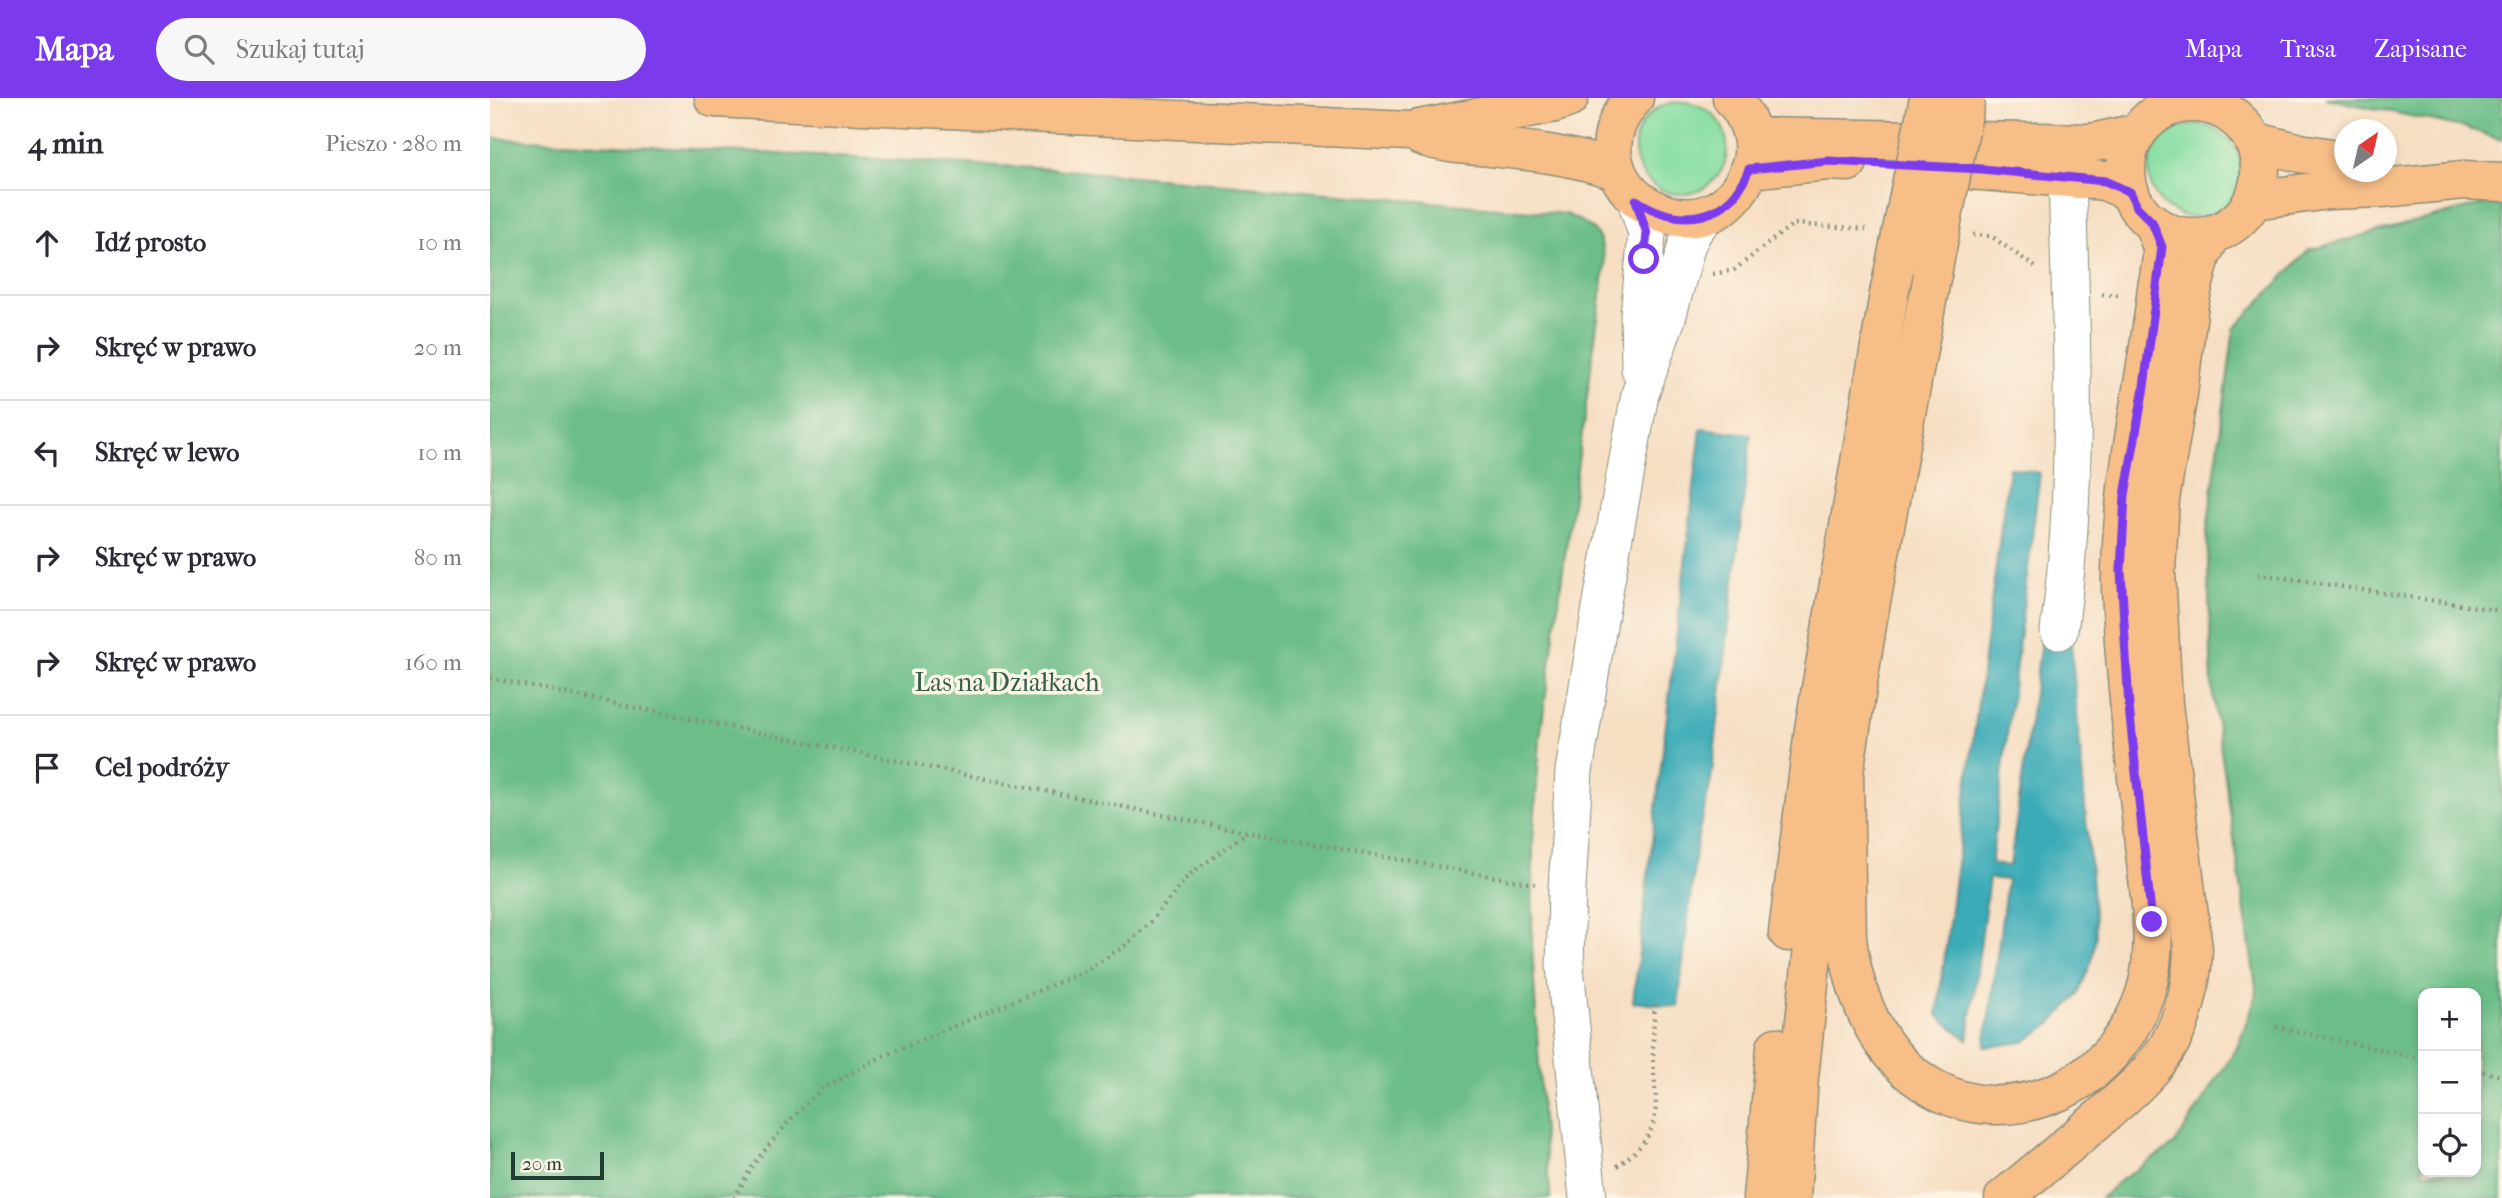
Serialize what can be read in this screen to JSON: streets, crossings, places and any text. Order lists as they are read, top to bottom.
{
  "parks": ["Las na Działkach"],
  "scale_bar": "20 m",
  "north": "top right",
  "page": {
    "header": "Mapa",
    "search": "Szukaj tutaj",
    "nav": ["Mapa", "Trasa", "Zapisane"],
    "heading": ["4 min", "Pieszo · 280 m"],
    "list": [
      ["Idź prosto", "10 m"],
      ["Skręć w prawo", "20 m"],
      ["Skręć w lewo", "10 m"],
      ["Skręć w prawo", "80 m"],
      ["Skręć w prawo", "160 m"],
      "Cel podróży"
    ],
    "map_buttons": ["+", "−"],
    "scale": "20 m"
  }
}
